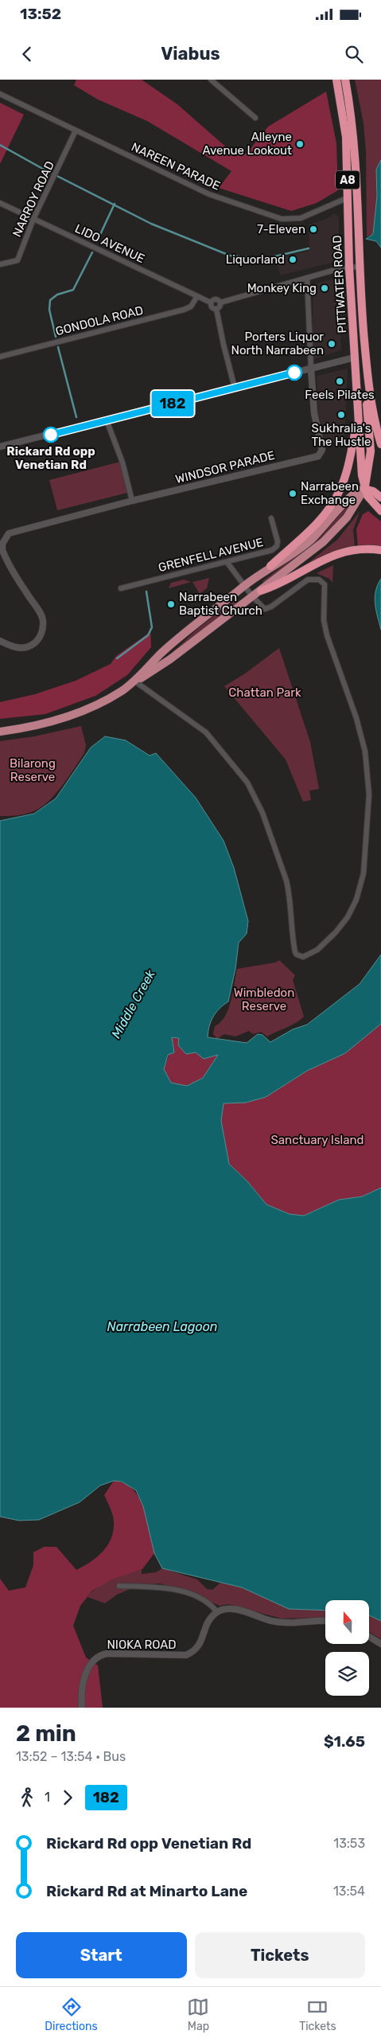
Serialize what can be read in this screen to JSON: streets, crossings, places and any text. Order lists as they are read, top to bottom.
{
  "streets": {
    "highway": ["A8", "PITTWATER ROAD"],
    "street": [
      "NAREEN PARADE",
      "NARROY ROAD",
      "LIDO AVENUE",
      "GONDOLA ROAD",
      "WINDSOR PARADE",
      "GRENFELL AVENUE",
      "NIOKA ROAD"
    ]
  },
  "crossings": [
    ["NAREEN PARADE", "NARROY ROAD"],
    ["NAREEN PARADE", "PITTWATER ROAD"],
    ["NARROY ROAD", "LIDO AVENUE"],
    ["LIDO AVENUE", "GONDOLA ROAD"]
  ],
  "water": ["Middle Creek", "Narrabeen Lagoon"],
  "parks": [
    "Chattan Park",
    "Bilarong Reserve",
    "Wimbledon Reserve",
    "Sanctuary Island"
  ],
  "places": [
    "Alleyne Avenue Lookout",
    "7-Eleven",
    "Liquorland",
    "Monkey King",
    "Porters Liquor North Narrabeen",
    "Feels Pilates",
    "Sukhralia's The Hustle",
    "Rickard Rd opp Venetian Rd",
    "Narrabeen Exchange",
    "Narrabeen Baptist Church"
  ],
  "lines": ["bus line 182"],
  "north": "top",
  "page": {
    "status": "13:52",
    "header": "Viabus",
    "on_map": "182",
    "heading": ["2 min", "13:52 – 13:54 · Bus", "$1.65"],
    "legs": ["1", "182"],
    "list": [
      {
        "name": "Rickard Rd opp Venetian Rd",
        "value": "13:53"
      },
      {
        "name": "Rickard Rd at Minarto Lane",
        "value": "13:54"
      }
    ],
    "buttons": ["Start", "Tickets"],
    "tabs": ["Directions", "Map", "Tickets"]
  }
}
